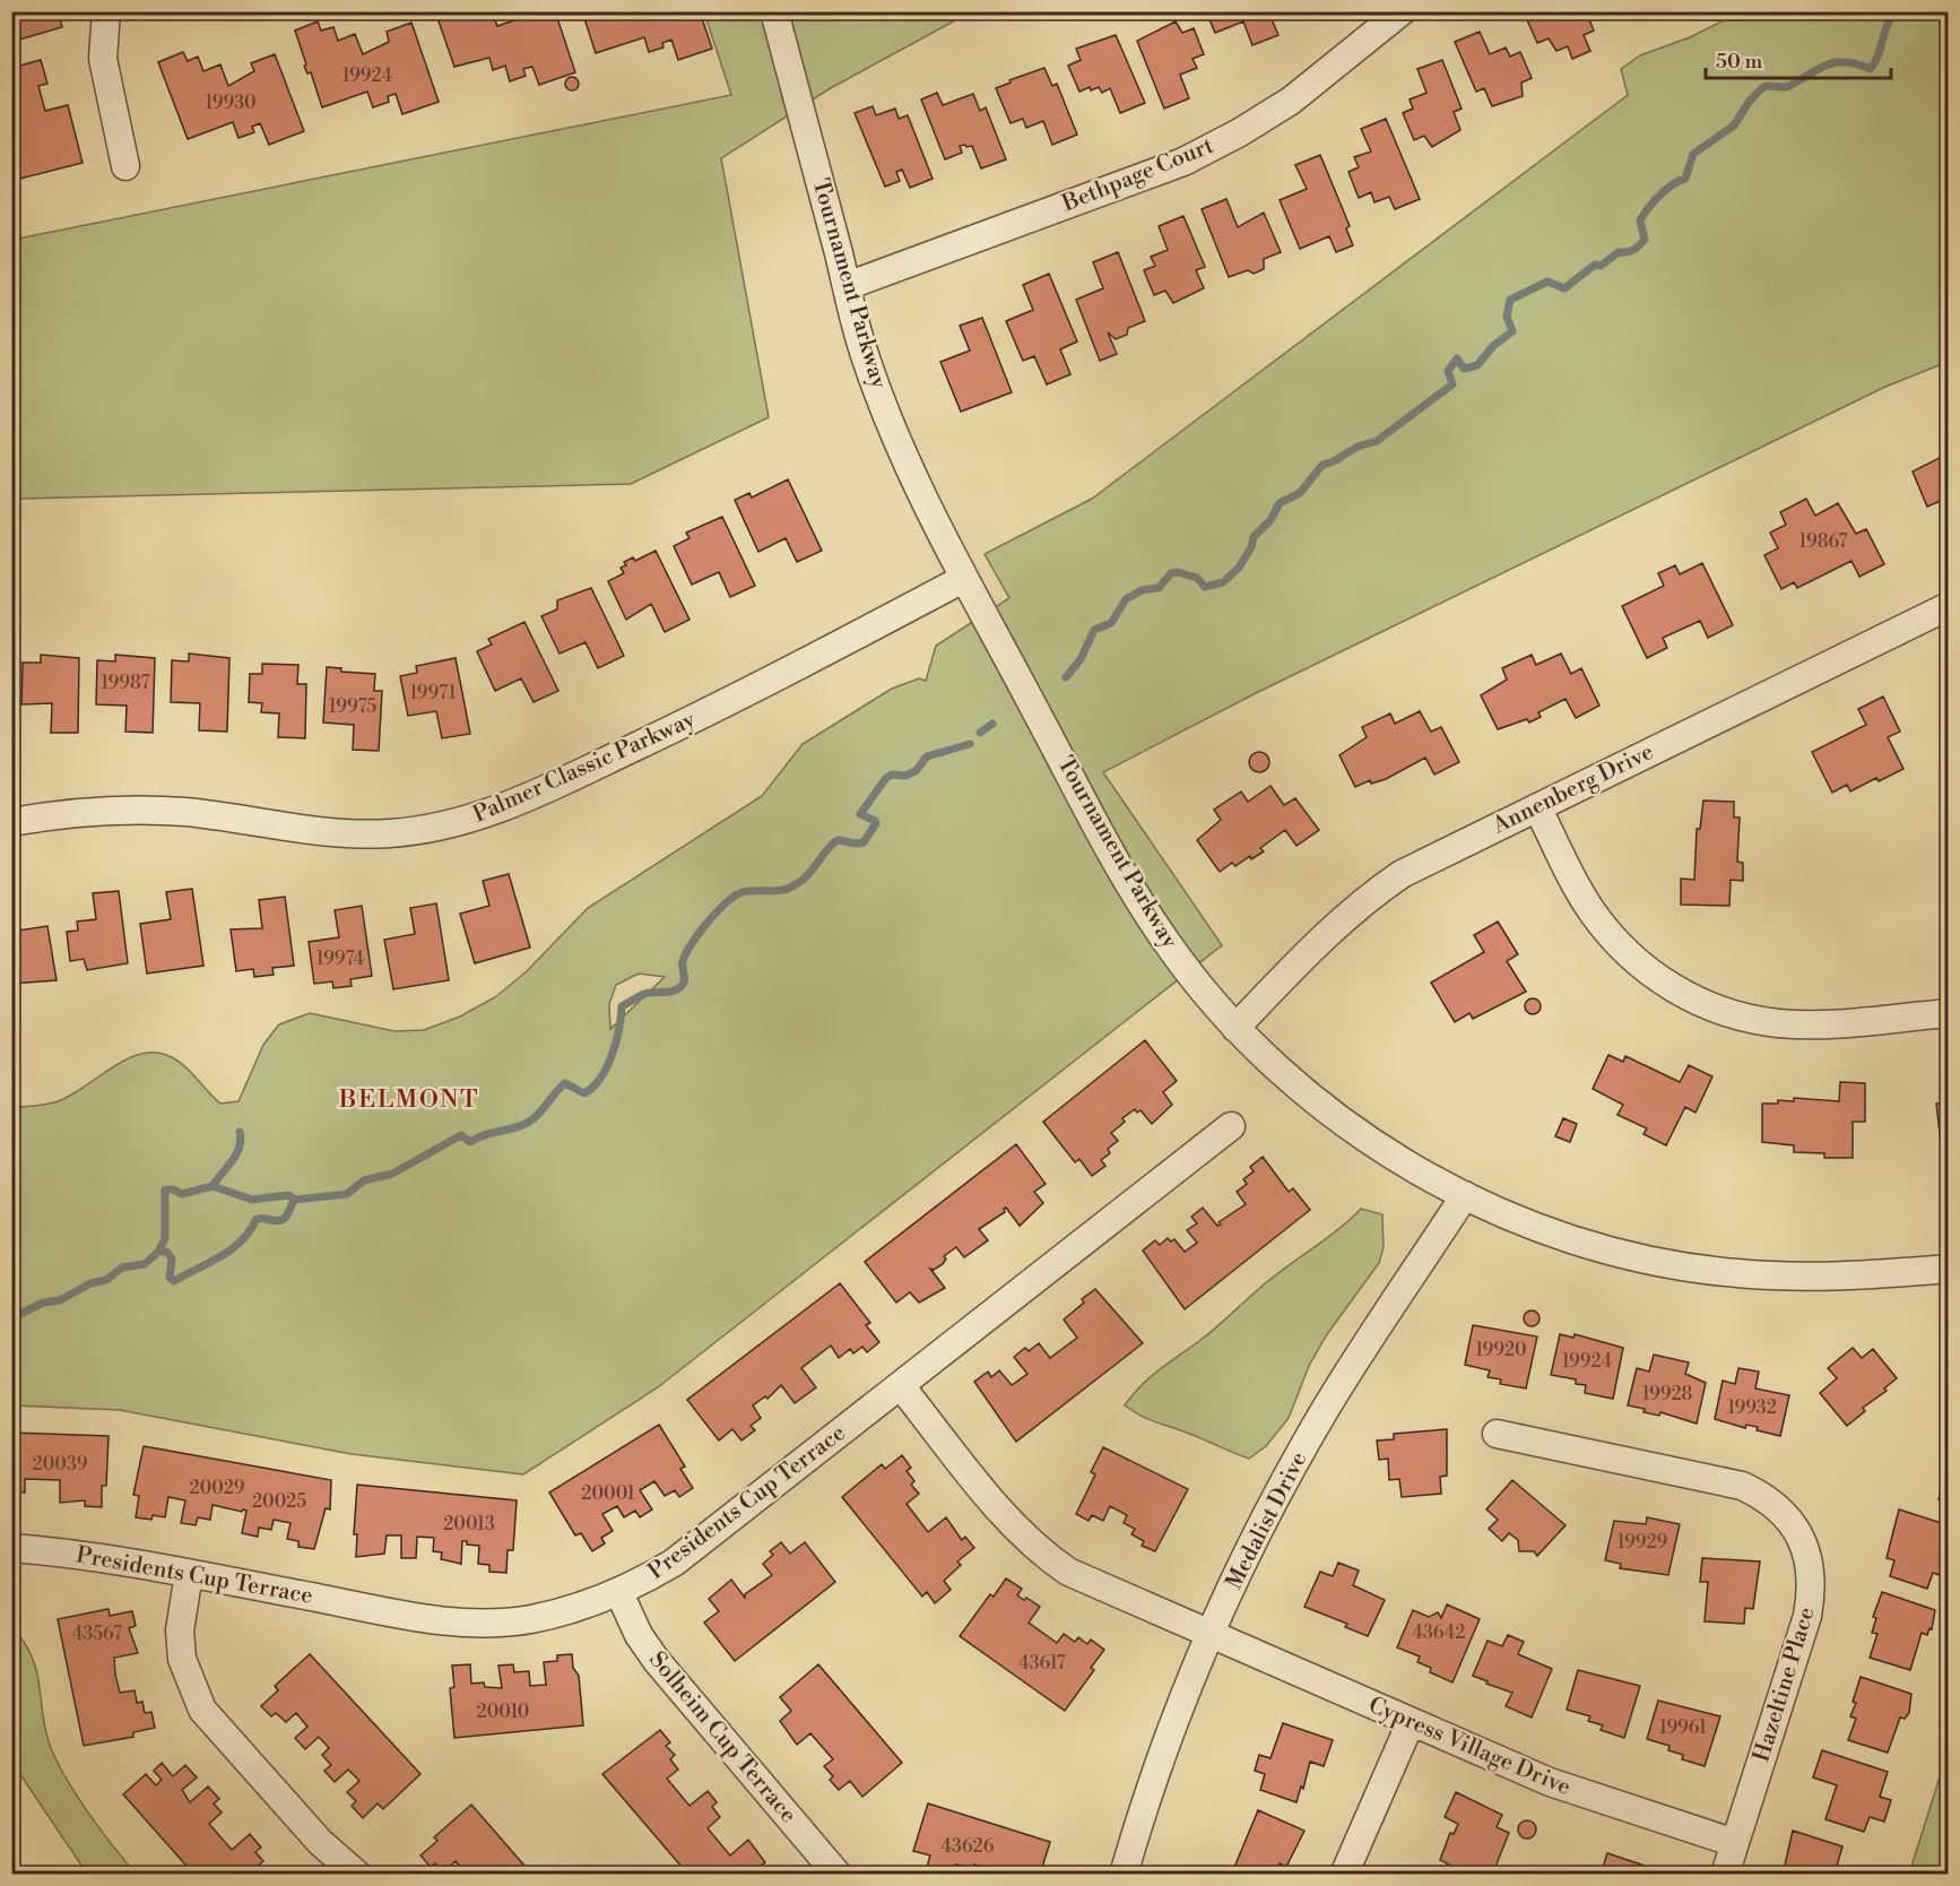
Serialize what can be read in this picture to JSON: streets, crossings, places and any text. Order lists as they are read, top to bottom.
{
  "streets": {
    "street": [
      "Bethpage Court",
      "Tournament Parkway",
      "Palmer Classic Parkway",
      "Annenberg Drive",
      "Presidents Cup Terrace",
      "Medalist Drive",
      "Hazeltine Place",
      "Solheim Cup Terrace",
      "Cypress Village Drive"
    ]
  },
  "crossings": [
    ["Bethpage Court", "Tournament Parkway"],
    ["Tournament Parkway", "Palmer Classic Parkway"],
    ["Tournament Parkway", "Annenberg Drive"],
    ["Tournament Parkway", "Medalist Drive"],
    ["Presidents Cup Terrace", "Solheim Cup Terrace"],
    ["Presidents Cup Terrace", "Cypress Village Drive"],
    ["Medalist Drive", "Cypress Village Drive"],
    ["Hazeltine Place", "Cypress Village Drive"]
  ],
  "districts": ["BELMONT"],
  "house_numbers": [
    "19924",
    "19930",
    "19867",
    "19987",
    "19971",
    "19975",
    "19974",
    "19920",
    "19924",
    "19928",
    "19932",
    "20039",
    "20029",
    "20001",
    "20025",
    "20013",
    "19929",
    "43642",
    "43567",
    "43617",
    "20010",
    "19961",
    "43626"
  ],
  "scale_bar": "50 m"
}
